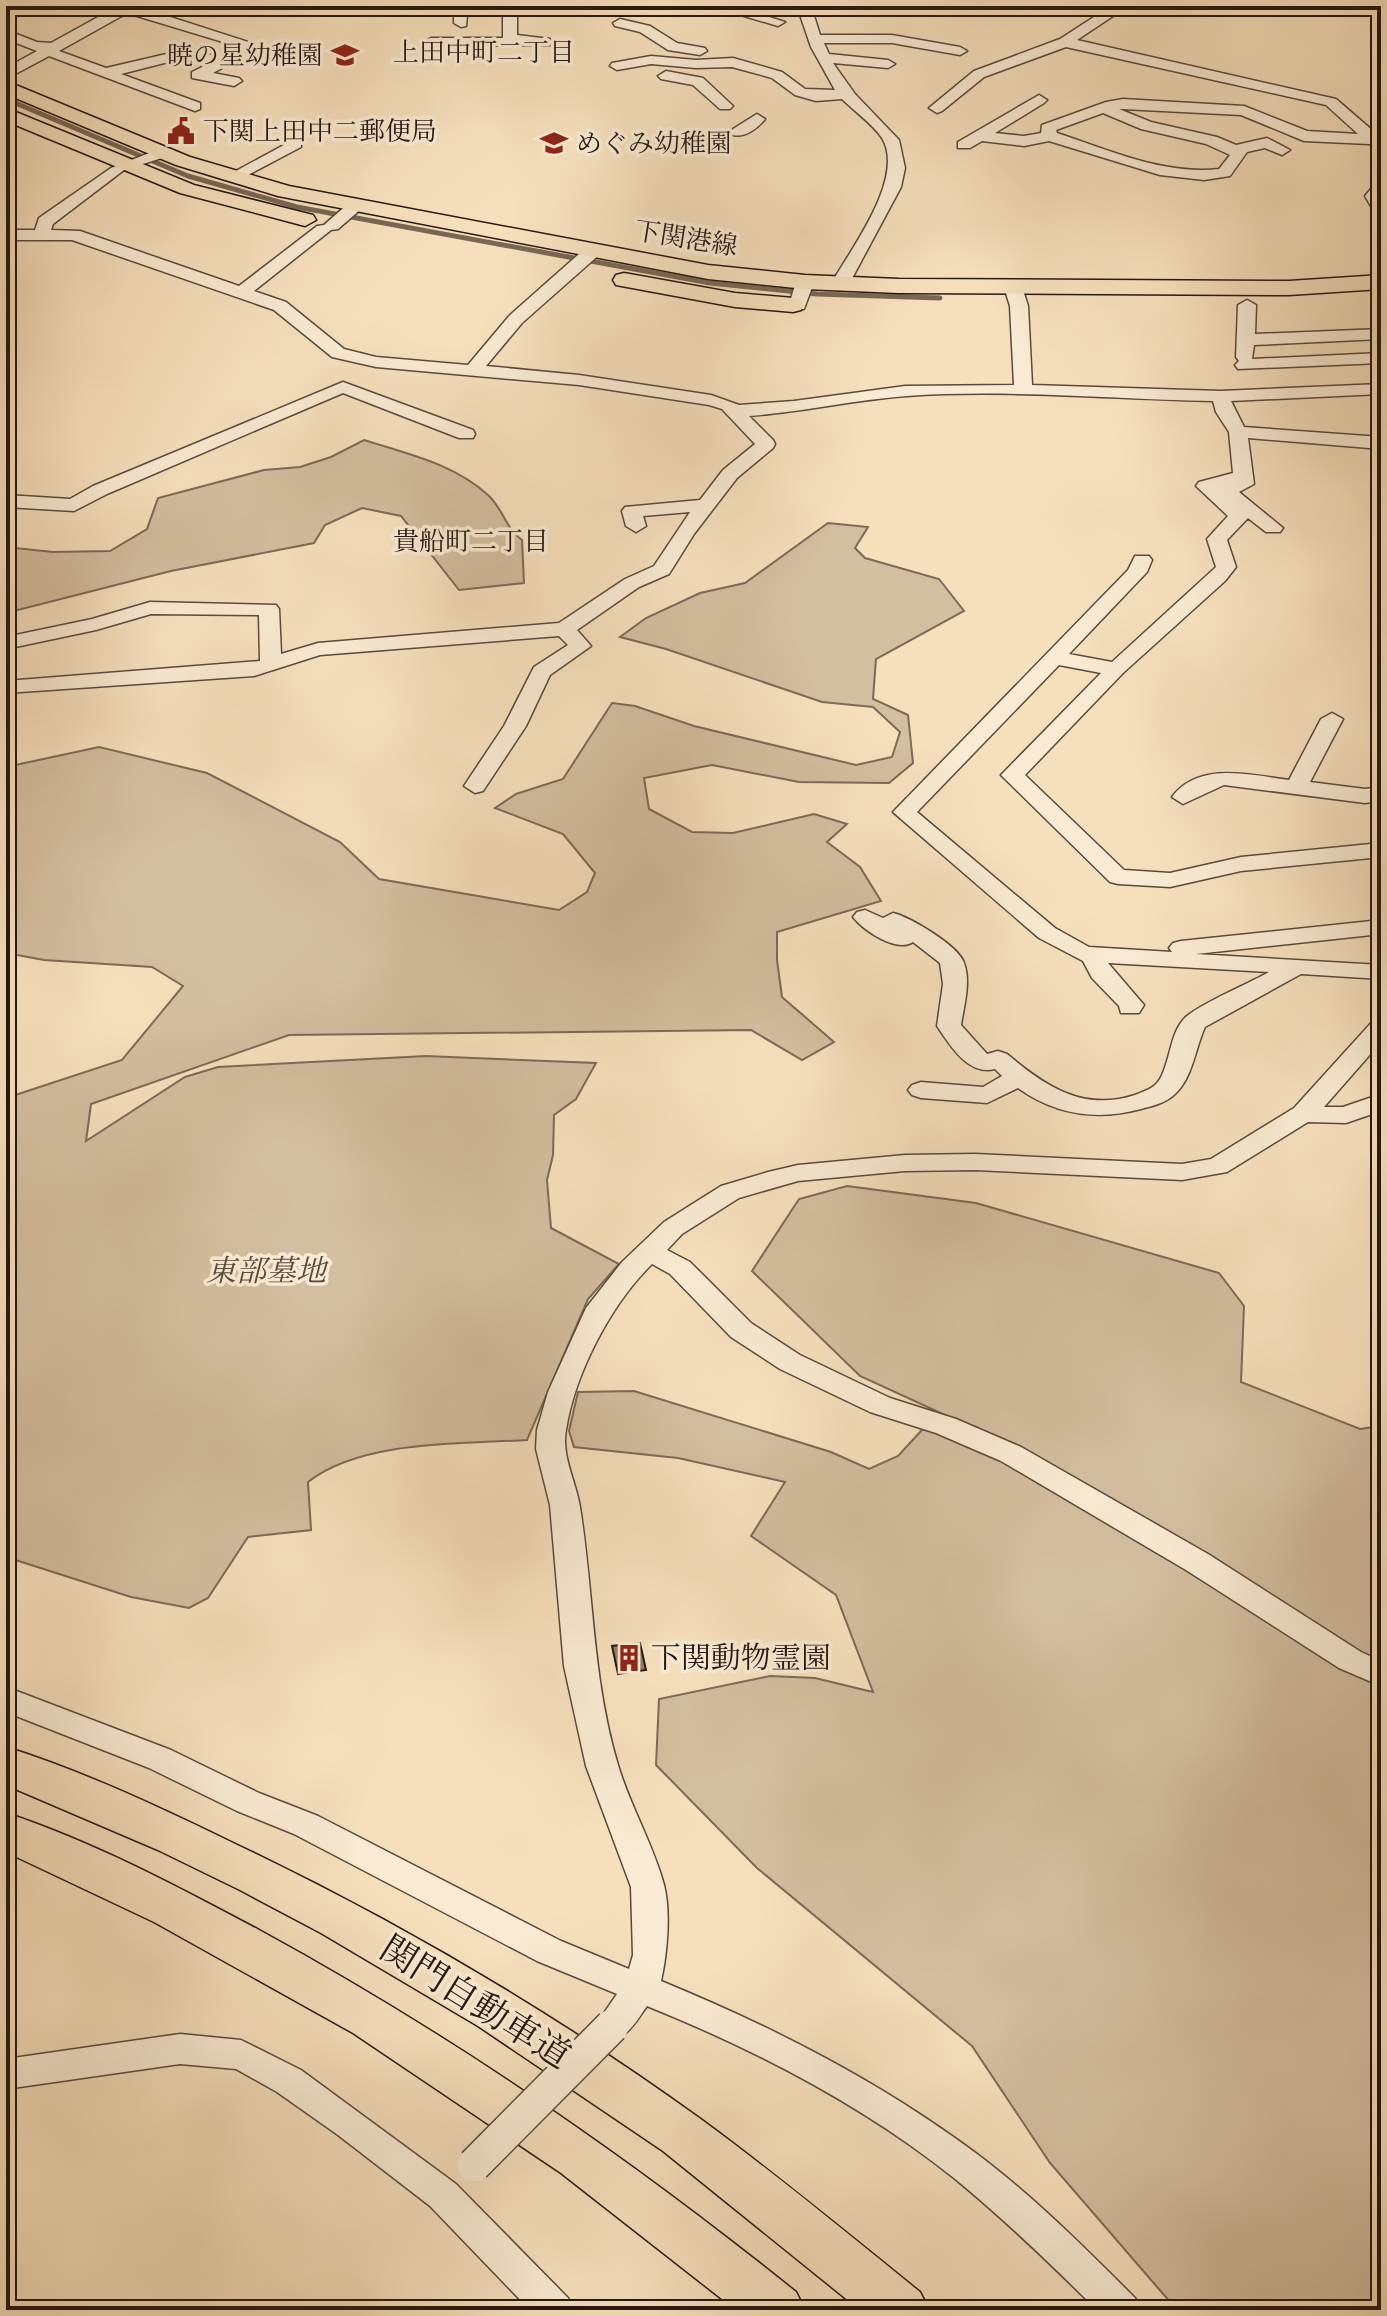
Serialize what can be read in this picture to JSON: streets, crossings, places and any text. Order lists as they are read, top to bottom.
{
  "streets": {
    "highway": ["関門自動車道"],
    "main road": ["下関港線"]
  },
  "districts": ["上田中町二丁目", "貴船町二丁目"],
  "parks": ["東部墓地"],
  "places": {
    "school or university": ["暁の星幼稚園", "めぐみ幼稚園"],
    "public building": ["下関上田中二郵便局"],
    "building": ["下関動物霊園"]
  }
}
